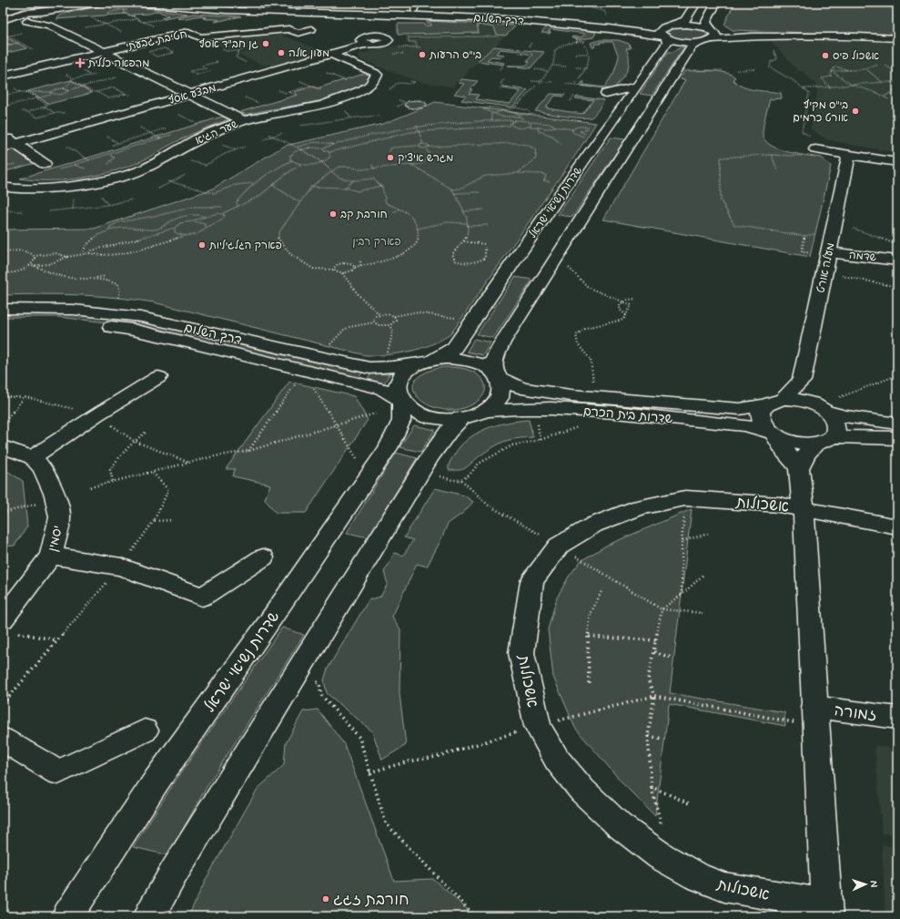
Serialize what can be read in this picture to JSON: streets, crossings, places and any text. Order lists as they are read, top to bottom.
{
  "streets": {
    "street": [
      "דרך השלום",
      "חטיבת גבעתי",
      "מבצע אסף",
      "שער הגיא",
      "שדרות נשיאי ישראל",
      "שדמה",
      "מעלה אורט",
      "שדרות בית הכרם",
      "אשכולות",
      "יסמין",
      "זמורה"
    ]
  },
  "crossings": [
    ["דרך השלום", "שדרות נשיאי ישראל"],
    ["דרך השלום", "שדרות בית הכרם"],
    ["מבצע אסף", "שער הגיא"],
    ["שדרות נשיאי ישראל", "שדרות בית הכרם"],
    ["שדמה", "מעלה אורט"],
    ["אשכולות", "זמורה"]
  ],
  "parks": ["פארק רבין"],
  "places": {
    "other": [
      "גן חב\"ד אסף",
      "מעון אלה",
      "בי\"ס הרעות",
      "אשכול פיס",
      "בי\"ס מקיף אורט כרמים",
      "מגרש איציק",
      "חורבת קב",
      "פארק הגלגיליות",
      "חורבת זגג"
    ],
    "health": ["מרפאה כללית"]
  },
  "north": "right"
}
